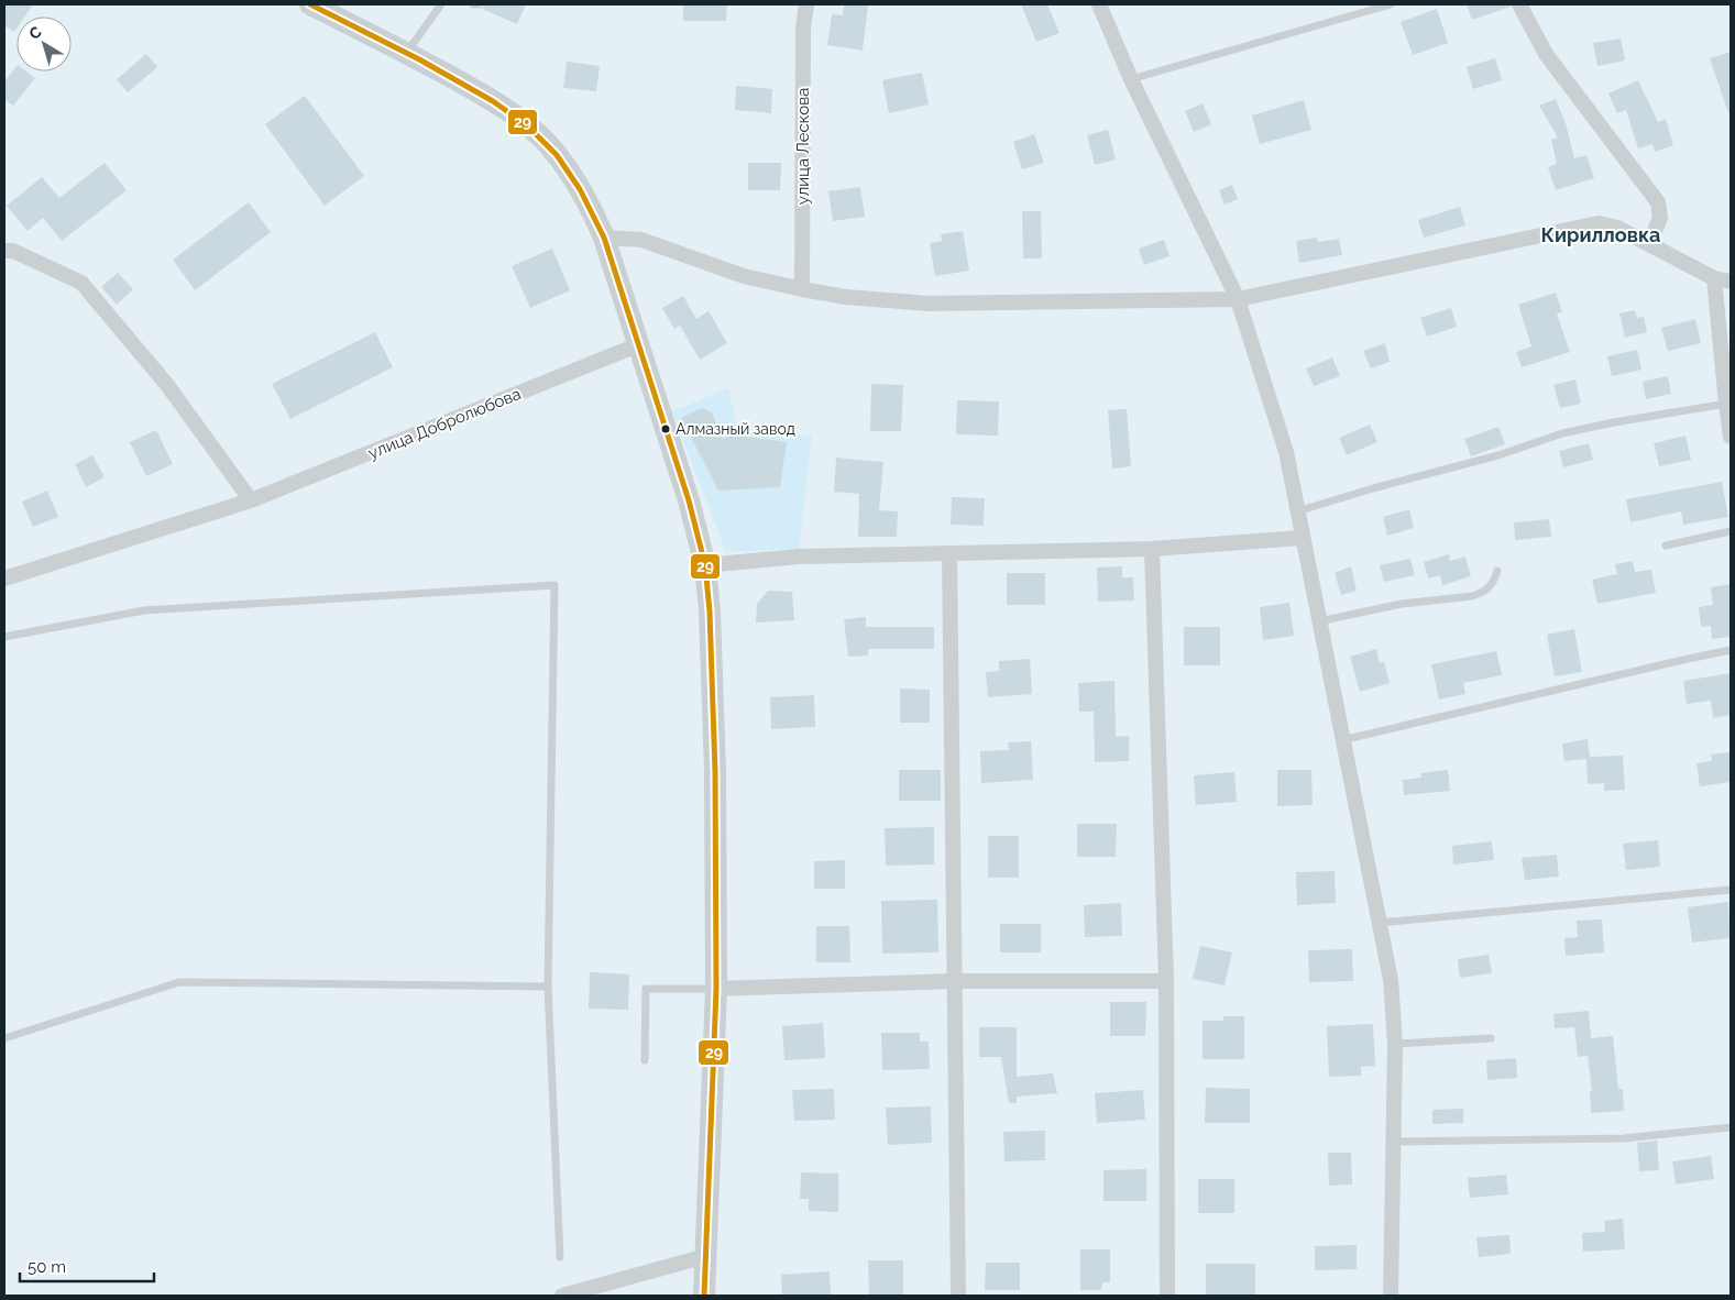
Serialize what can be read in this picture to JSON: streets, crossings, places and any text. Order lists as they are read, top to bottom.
{
  "streets": {
    "street": ["улица Лескова", "улица Добролюбова"]
  },
  "districts": ["Кирилловка"],
  "places": ["Алмазный завод"],
  "lines": ["transit line 29"],
  "scale_bar": "50 m",
  "north": "top left"
}
